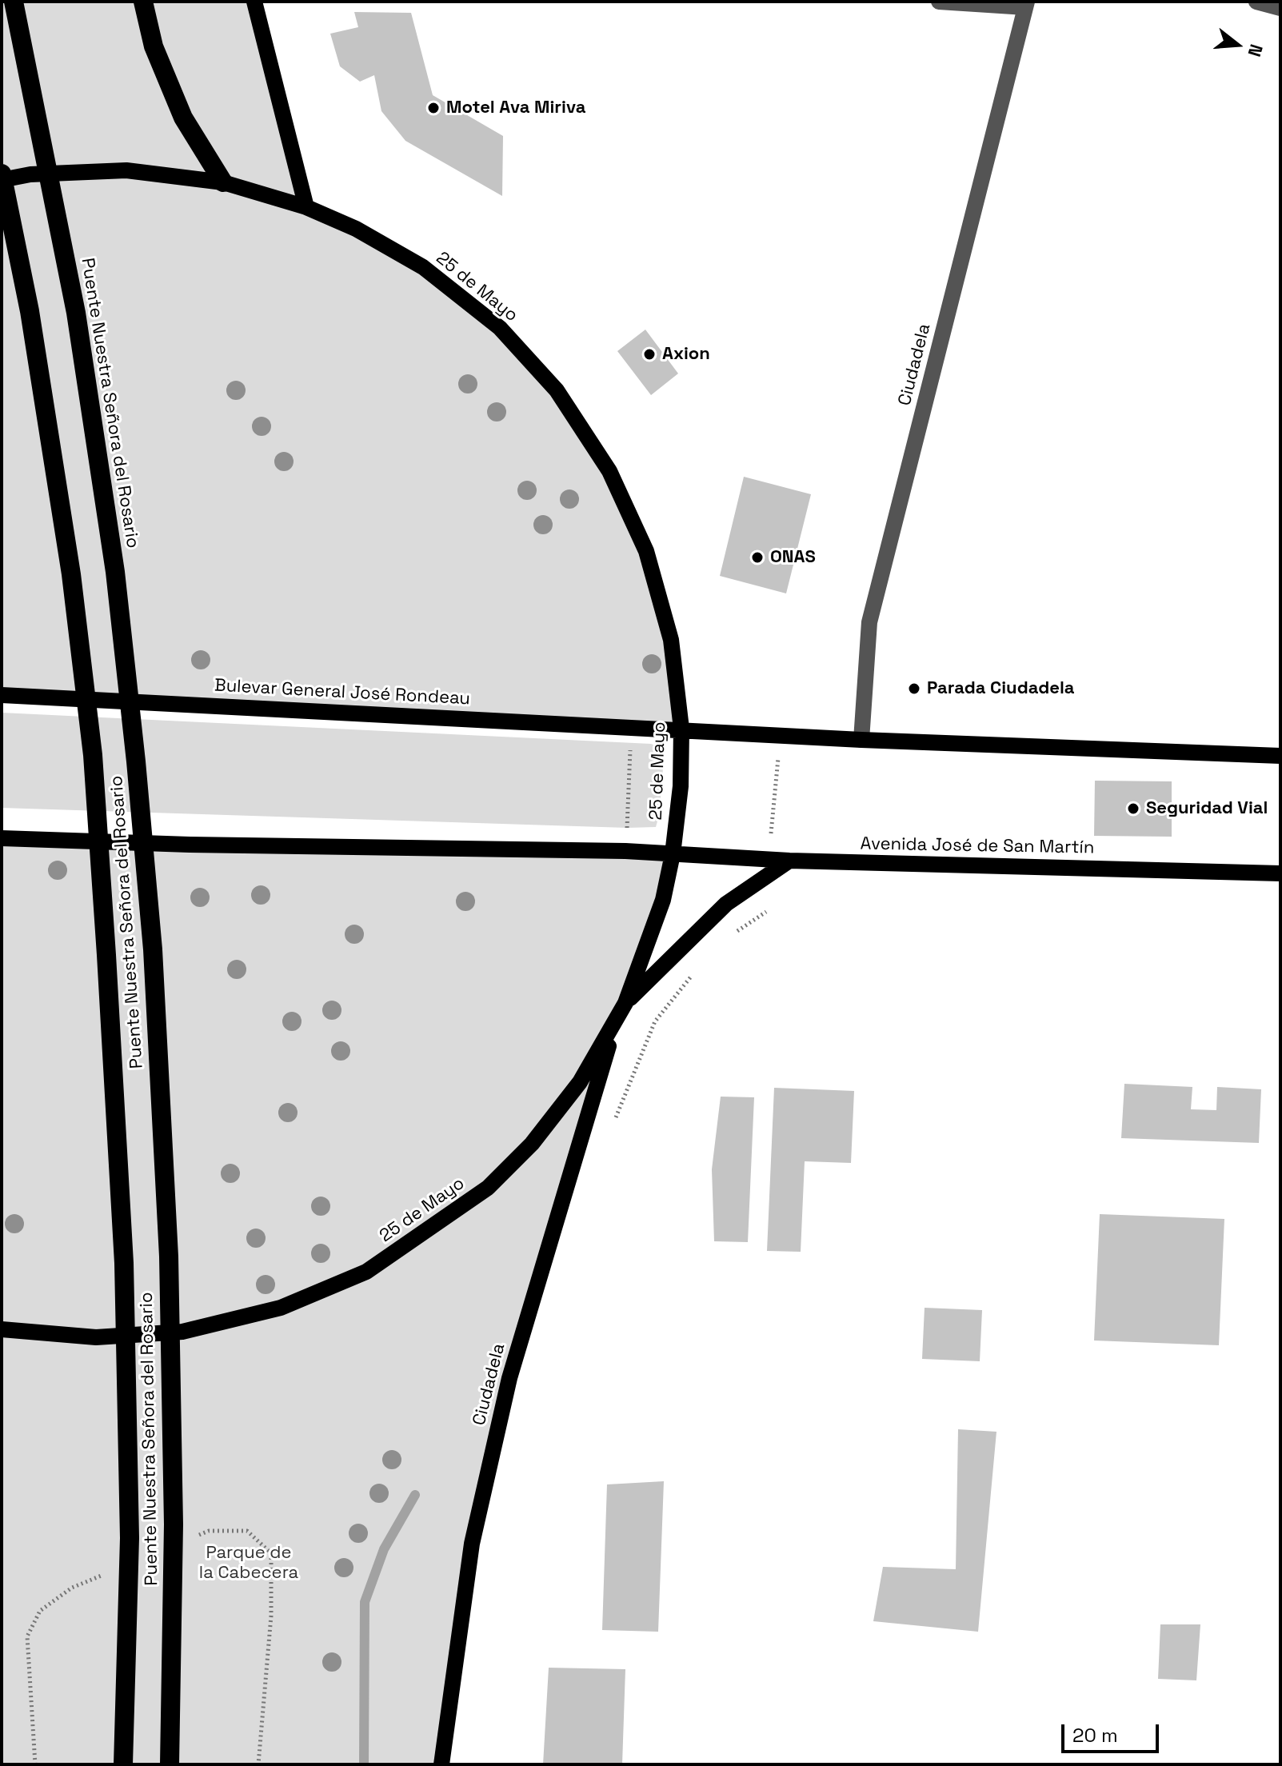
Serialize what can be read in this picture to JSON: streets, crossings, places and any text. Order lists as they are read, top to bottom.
{
  "streets": {
    "highway": ["Puente Nuestra Señora del Rosario"],
    "main road": [
      "25 de Mayo",
      "Ciudadela",
      "Bulevar General José Rondeau",
      "Avenida José de San Martín"
    ]
  },
  "crossings": [
    ["25 de Mayo", "Ciudadela"],
    ["25 de Mayo", "Bulevar General José Rondeau"],
    ["25 de Mayo", "Avenida José de San Martín"]
  ],
  "parks": ["Parque de la Cabecera"],
  "places": [
    "Motel Ava Miriva",
    "Axion",
    "ONAS",
    "Parada Ciudadela",
    "Seguridad Vial"
  ],
  "scale_bar": "20 m",
  "north": "right"
}
